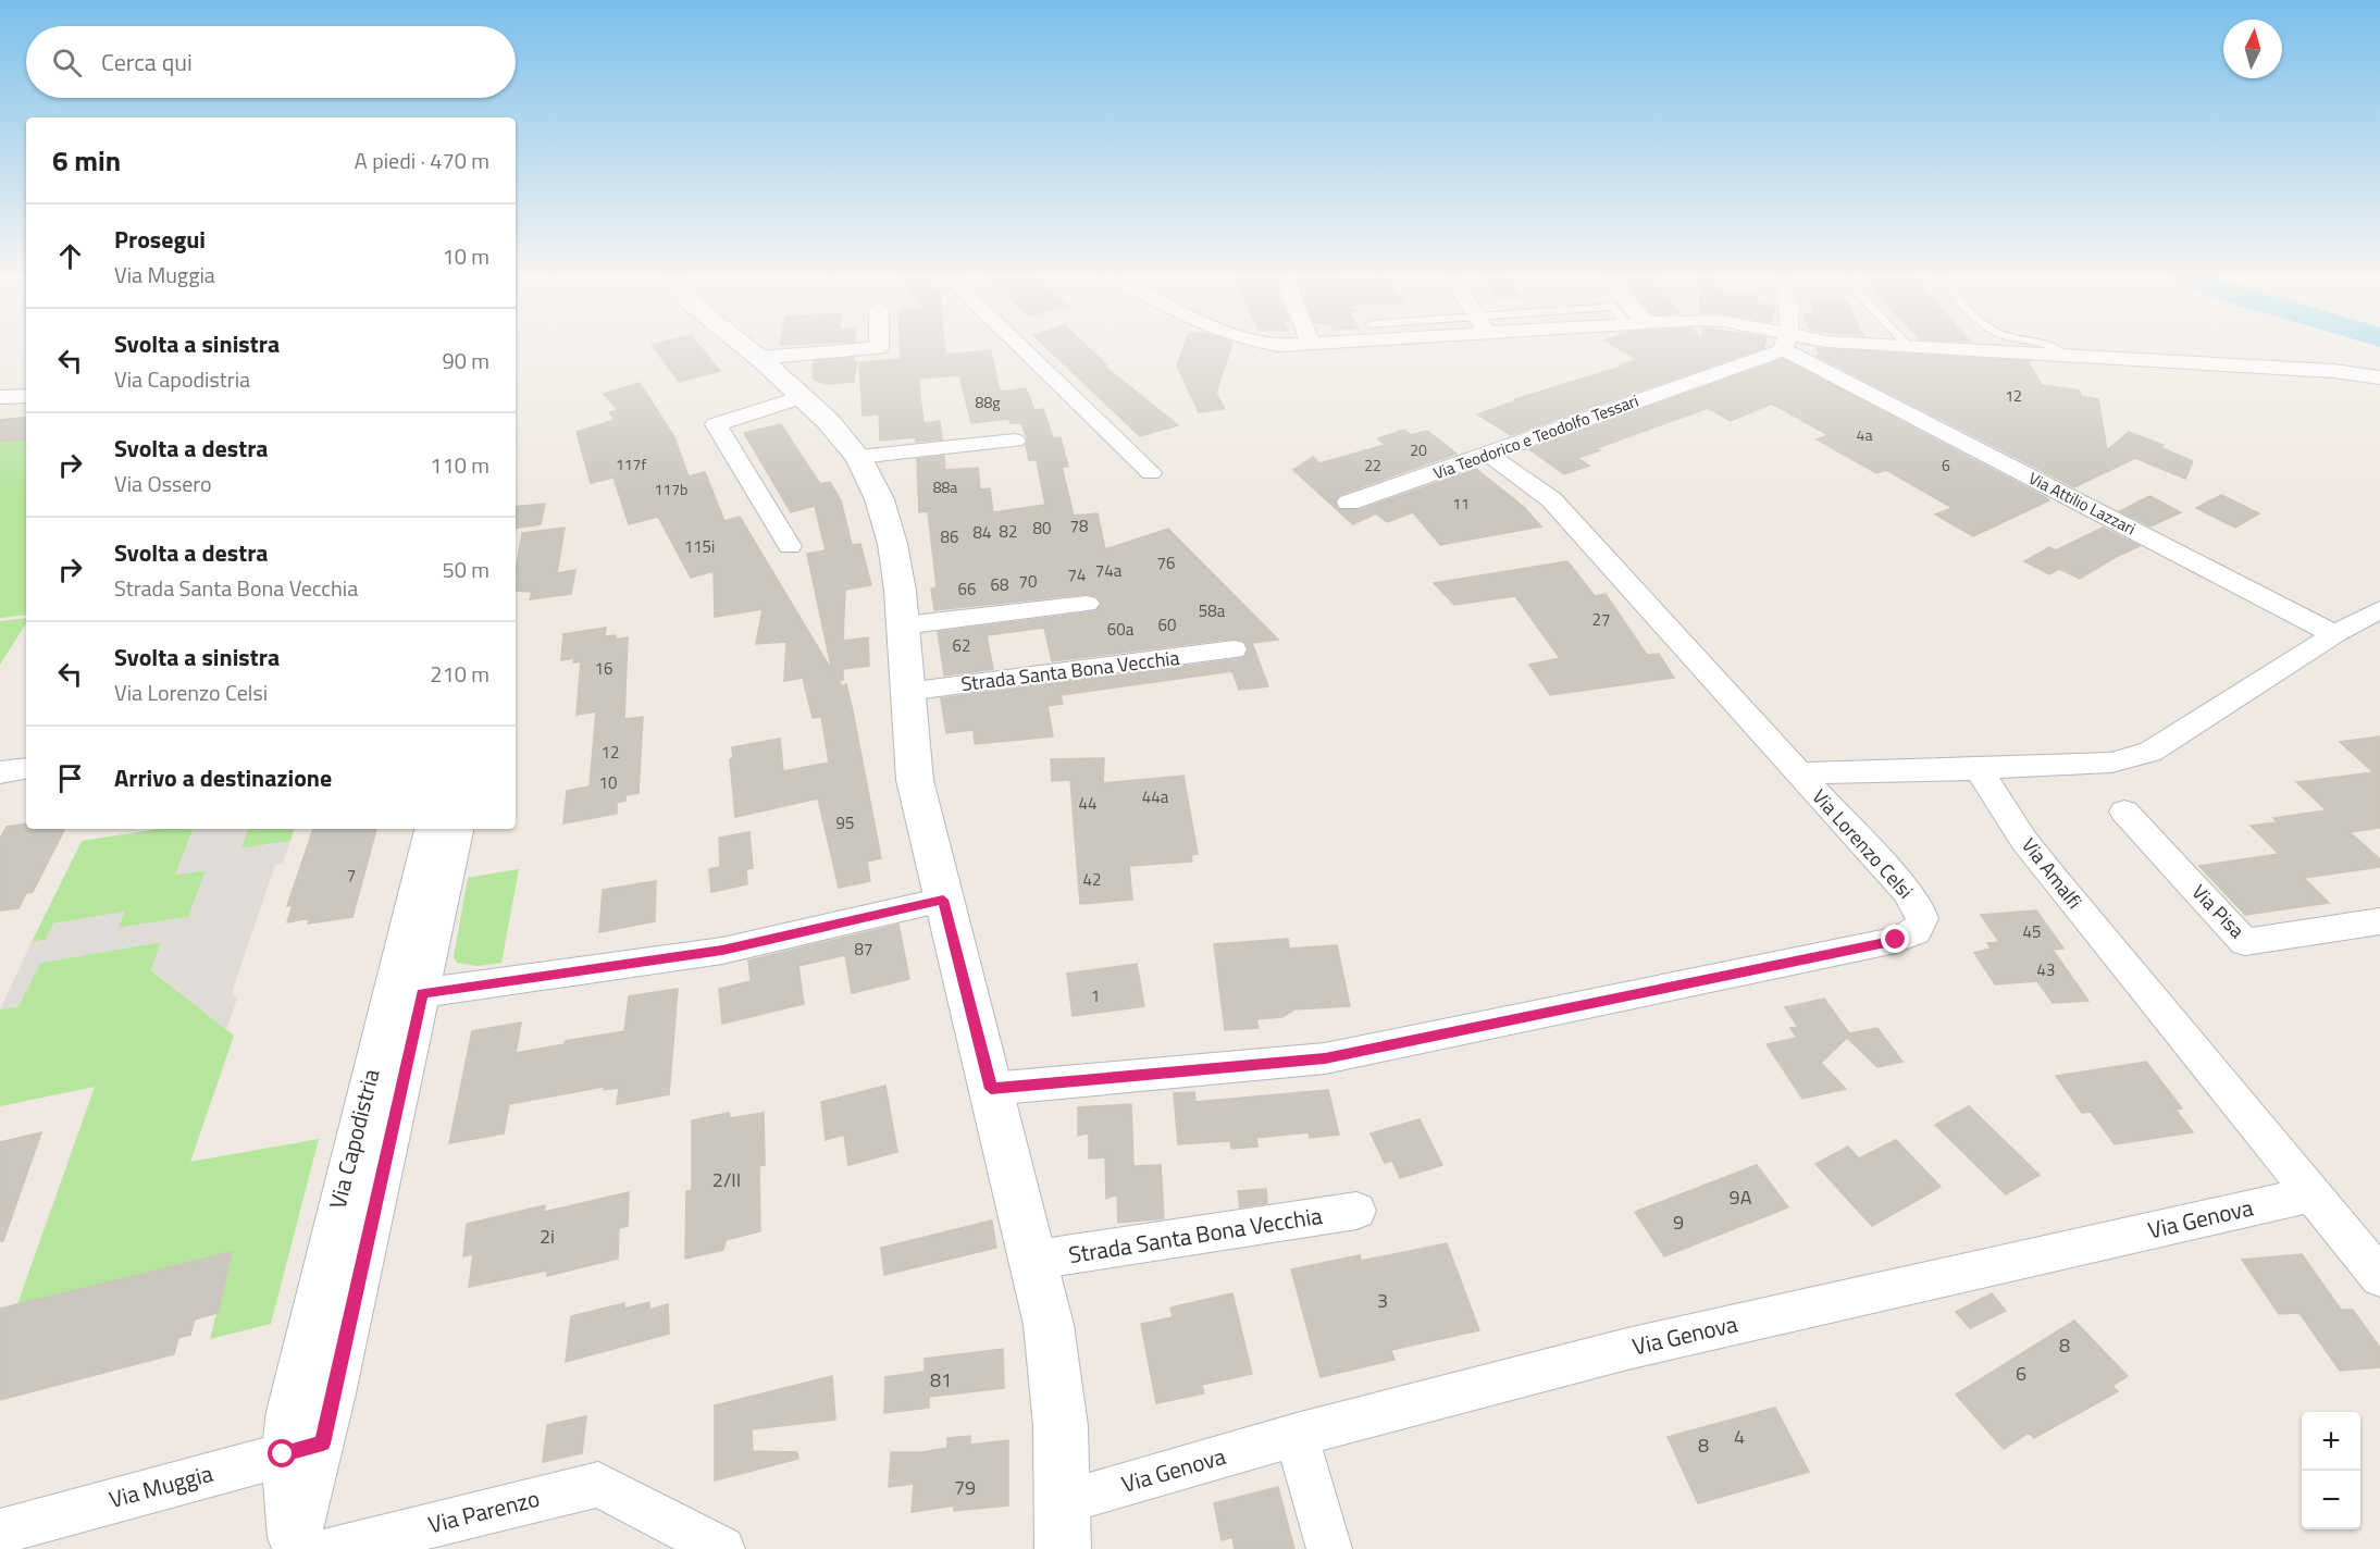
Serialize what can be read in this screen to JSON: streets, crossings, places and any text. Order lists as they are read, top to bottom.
{
  "streets": {
    "street": [
      "Via Teodorico e Teodolfo Tessari",
      "Via Attilio Lazzari",
      "Strada Santa Bona Vecchia",
      "Via Lorenzo Celsi",
      "Via Amalfi",
      "Via Pisa",
      "Via Capodistria",
      "Via Genova",
      "Via Muggia",
      "Via Parenzo"
    ]
  },
  "crossings": [
    ["Via Teodorico e Teodolfo Tessari", "Via Lorenzo Celsi"],
    ["Via Amalfi", "Via Genova"],
    ["Via Capodistria", "Via Muggia"]
  ],
  "house_numbers": [
    "12",
    "88g",
    "4a",
    "20",
    "117f",
    "22",
    "6",
    "88a",
    "117b",
    "11",
    "78",
    "80",
    "82",
    "84",
    "86",
    "115i",
    "76",
    "74a",
    "74",
    "70",
    "68",
    "66",
    "58a",
    "27",
    "60",
    "60a",
    "62",
    "16",
    "12",
    "10",
    "44a",
    "44",
    "95",
    "7",
    "42",
    "45",
    "87",
    "43",
    "1",
    "2/II",
    "9A",
    "9",
    "2i",
    "3",
    "8",
    "6",
    "81",
    "4",
    "8",
    "79"
  ],
  "north": "top",
  "page": {
    "search": "Cerca qui",
    "heading": ["6 min", "A piedi · 470 m"],
    "list": [
      ["Prosegui", "Via Muggia", "10 m"],
      ["Svolta a sinistra", "Via Capodistria", "90 m"],
      ["Svolta a destra", "Via Ossero", "110 m"],
      ["Svolta a destra", "Strada Santa Bona Vecchia", "50 m"],
      ["Svolta a sinistra", "Via Lorenzo Celsi", "210 m"],
      "Arrivo a destinazione"
    ],
    "map_buttons": ["+", "−"]
  }
}
